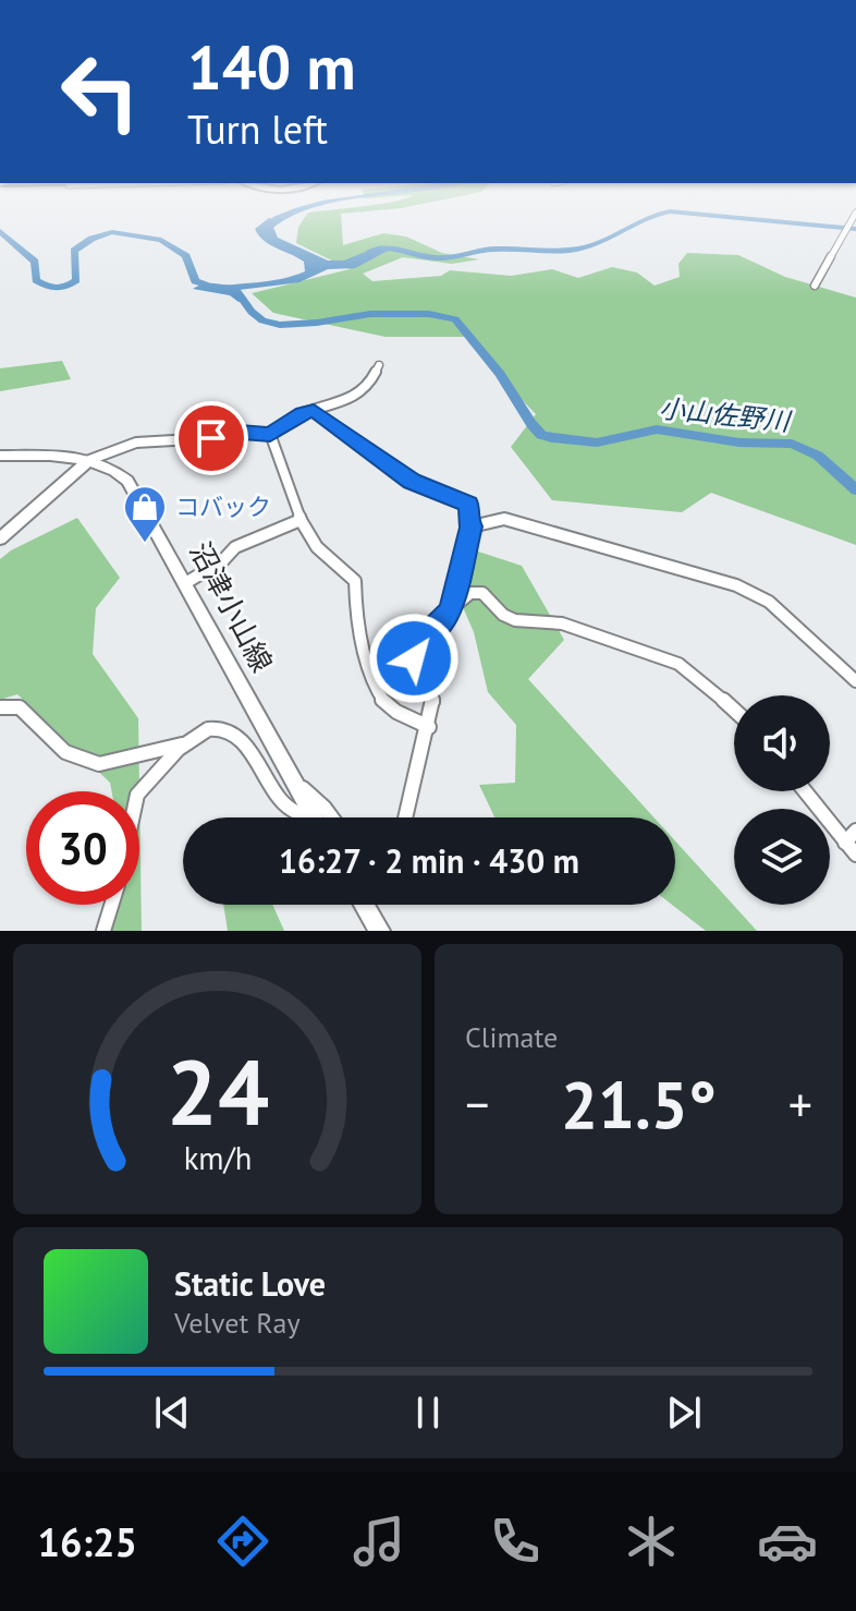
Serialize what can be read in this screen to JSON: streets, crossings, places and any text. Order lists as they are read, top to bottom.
{
  "streets": {
    "main road": ["沼津小山線"]
  },
  "water": ["小山佐野川"],
  "places": {
    "shop": ["コバック"]
  },
  "page": {
    "turn": ["140 m", "Turn left"],
    "limit": "30",
    "trip": "16:27 · 2 min · 430 m",
    "tile": "Climate",
    "heat": ["−", "21.5°", "+"],
    "song": ["Static Love", "Velvet Ray"],
    "tabs": "16:25",
    "gauge": ["24", "km/h"]
  }
}
